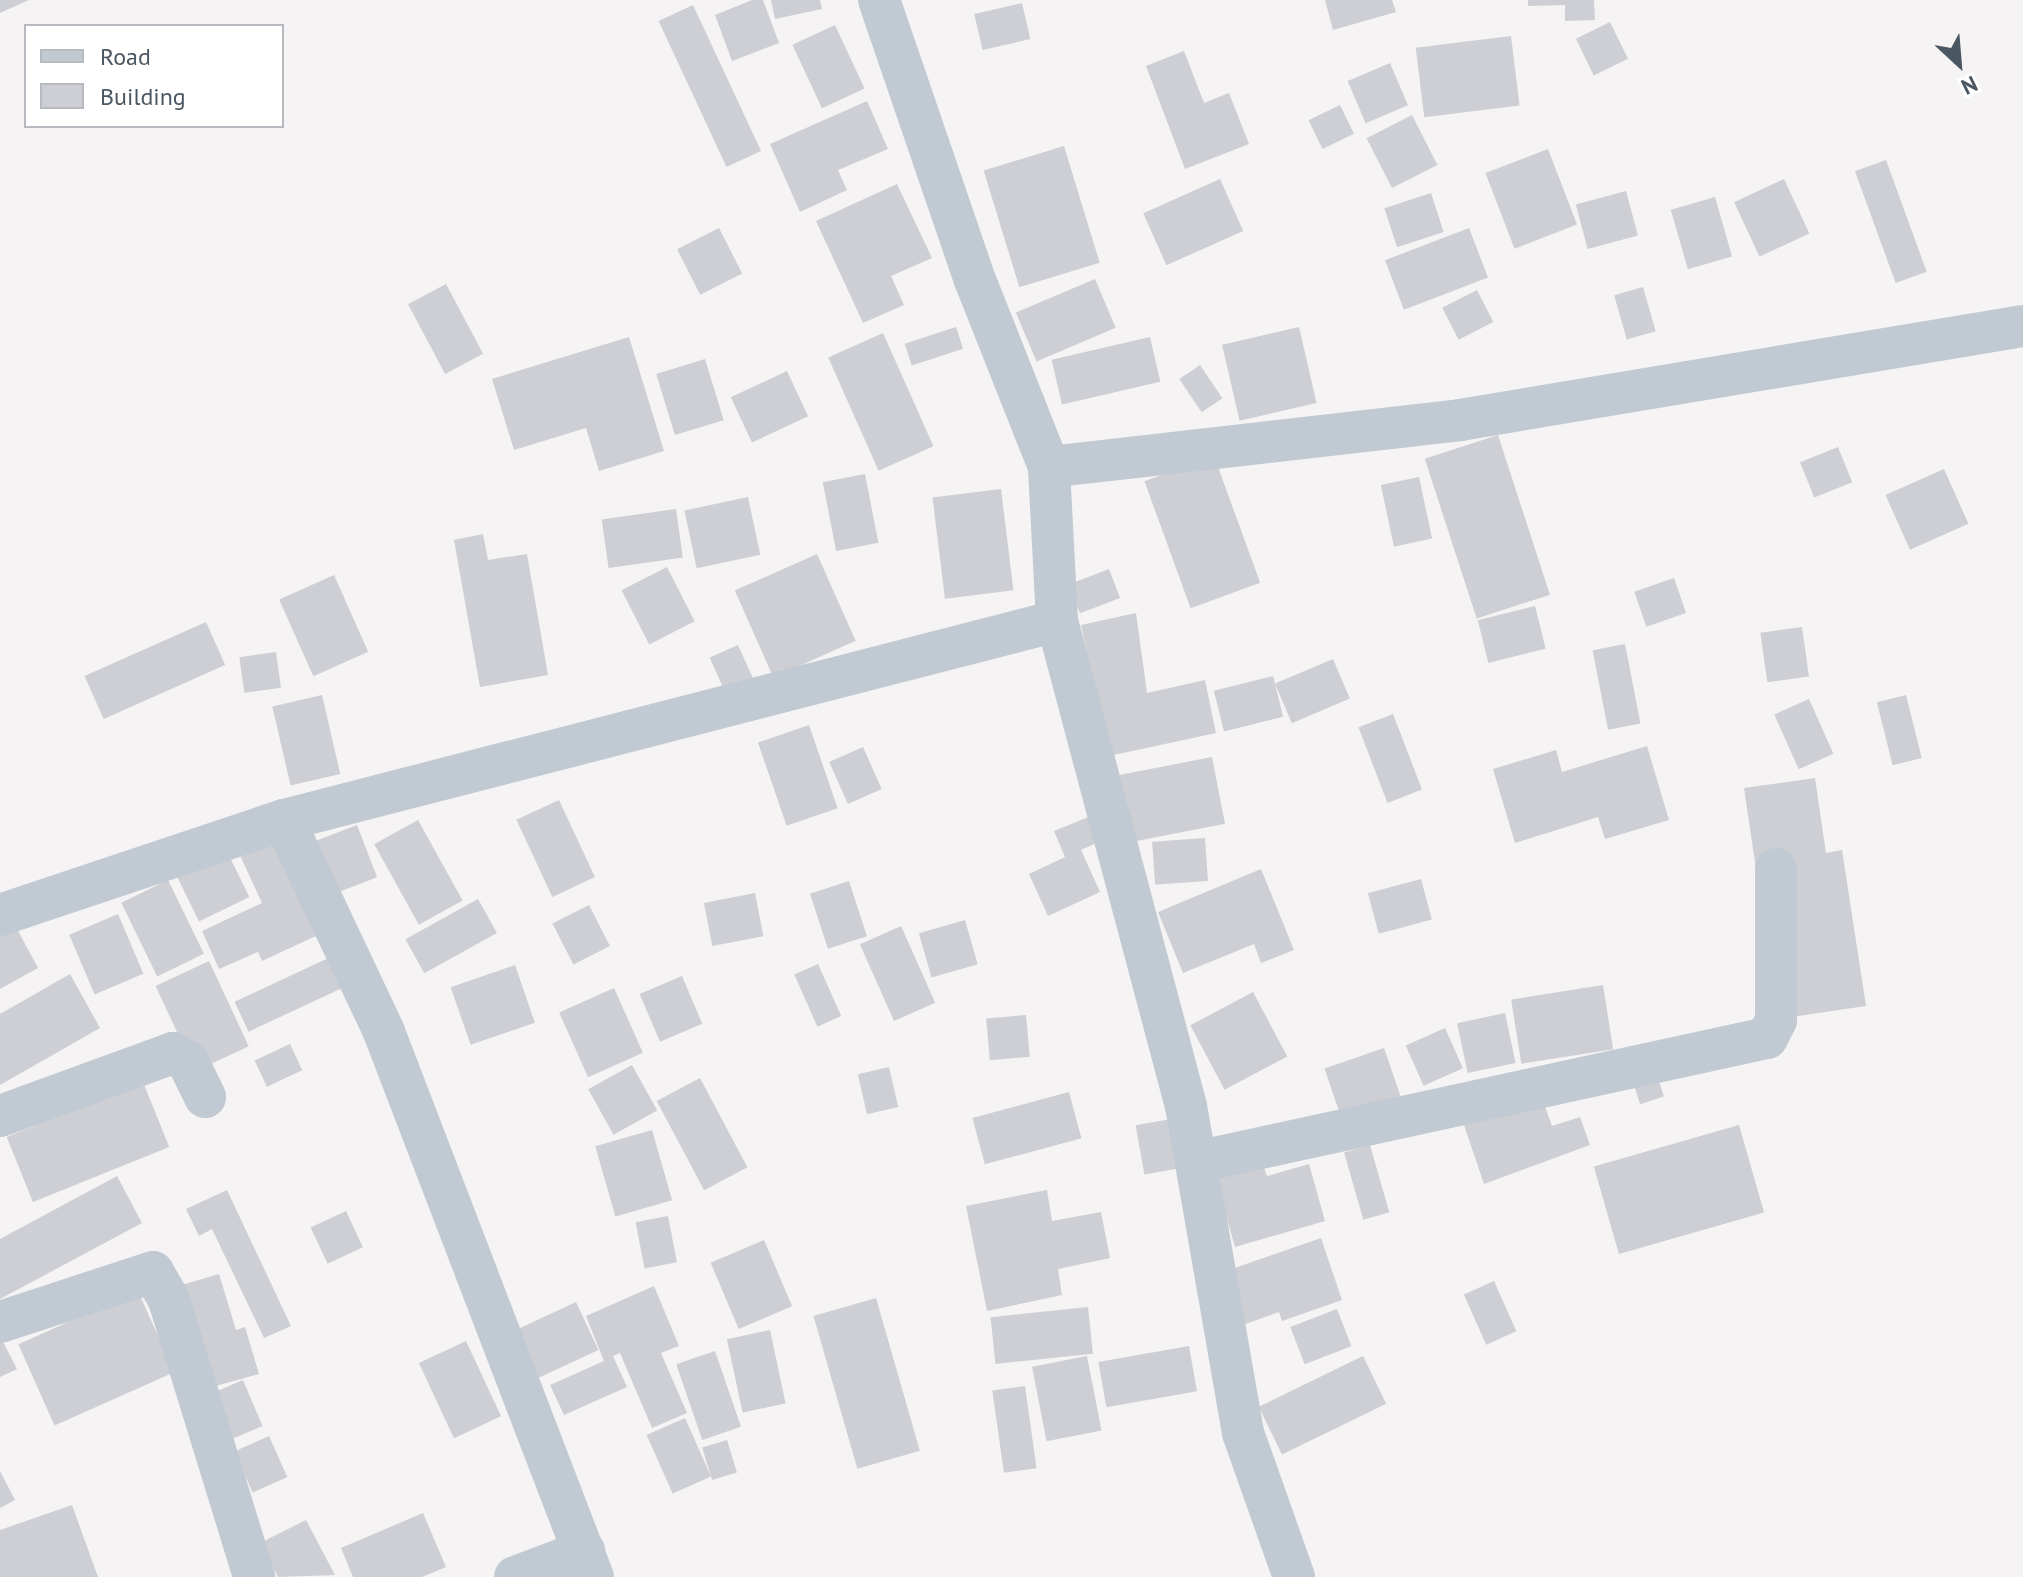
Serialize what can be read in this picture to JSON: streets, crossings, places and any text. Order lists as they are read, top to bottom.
{
  "legend": ["Road", "Building"],
  "north": "bottom right"
}
